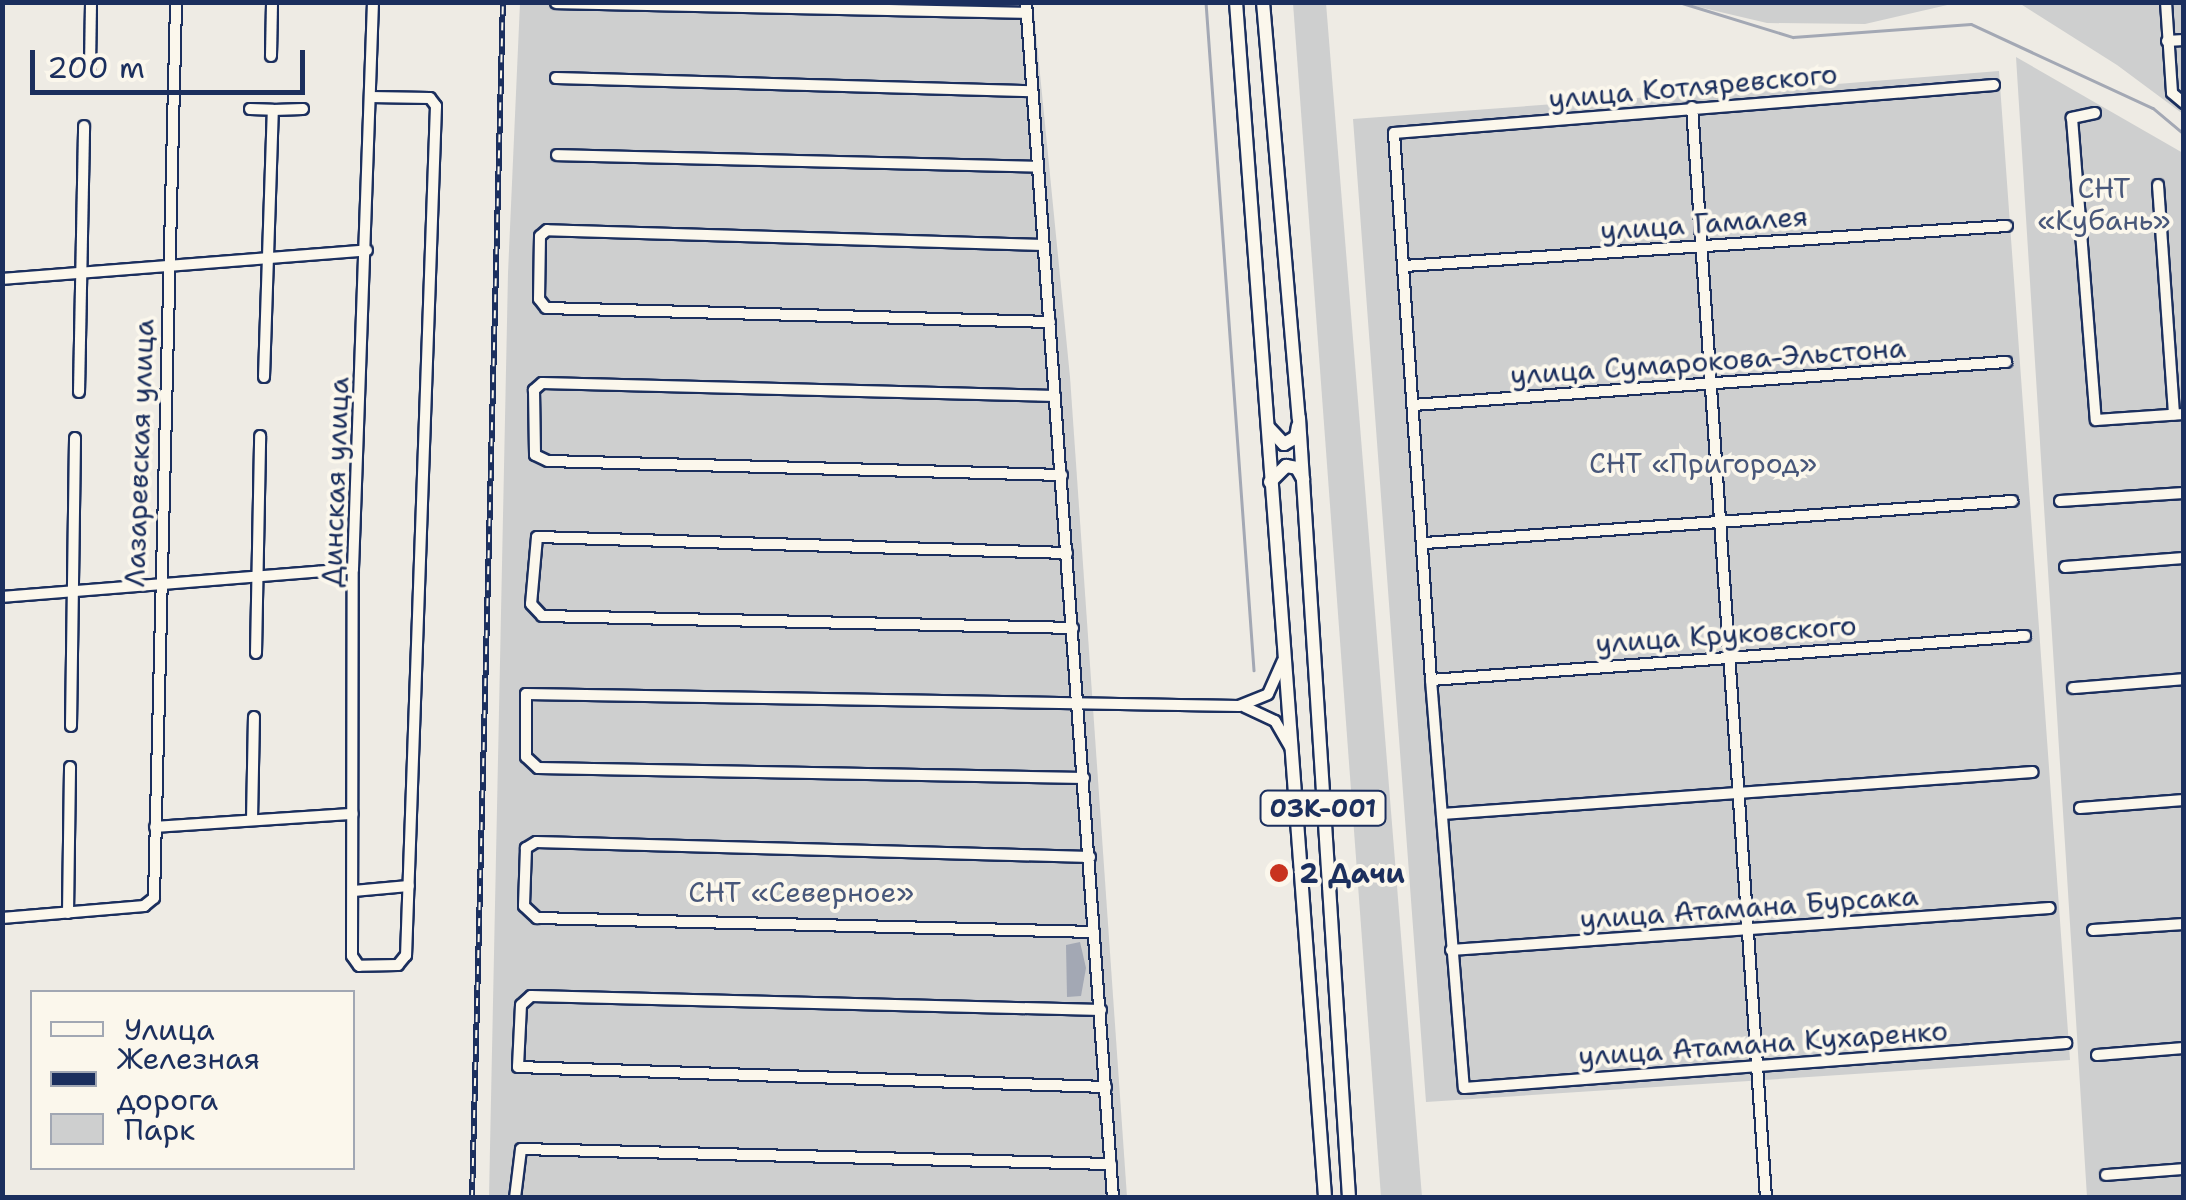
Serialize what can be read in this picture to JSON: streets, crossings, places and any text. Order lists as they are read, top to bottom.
{
  "streets": {
    "main road": ["03К-001"],
    "street": [
      "улица Котляревского",
      "улица Гамалея",
      "улица Сумарокова-Эльстона",
      "Лазаревская улица",
      "Динская улица",
      "улица Круковского",
      "улица Атамана Бурсака",
      "улица Атамана Кухаренко"
    ]
  },
  "crossings": [
    ["улица Котляревского", "улица Гамалея"],
    ["улица Атамана Бурсака", "улица Атамана Кухаренко"]
  ],
  "parks": ["СНТ «Кубань»", "СНТ «Пригород»", "СНТ «Северное»"],
  "places": ["2 Дачи"],
  "legend": ["Улица", "Железная дорога", "Парк"],
  "scale_bar": "200 m"
}
